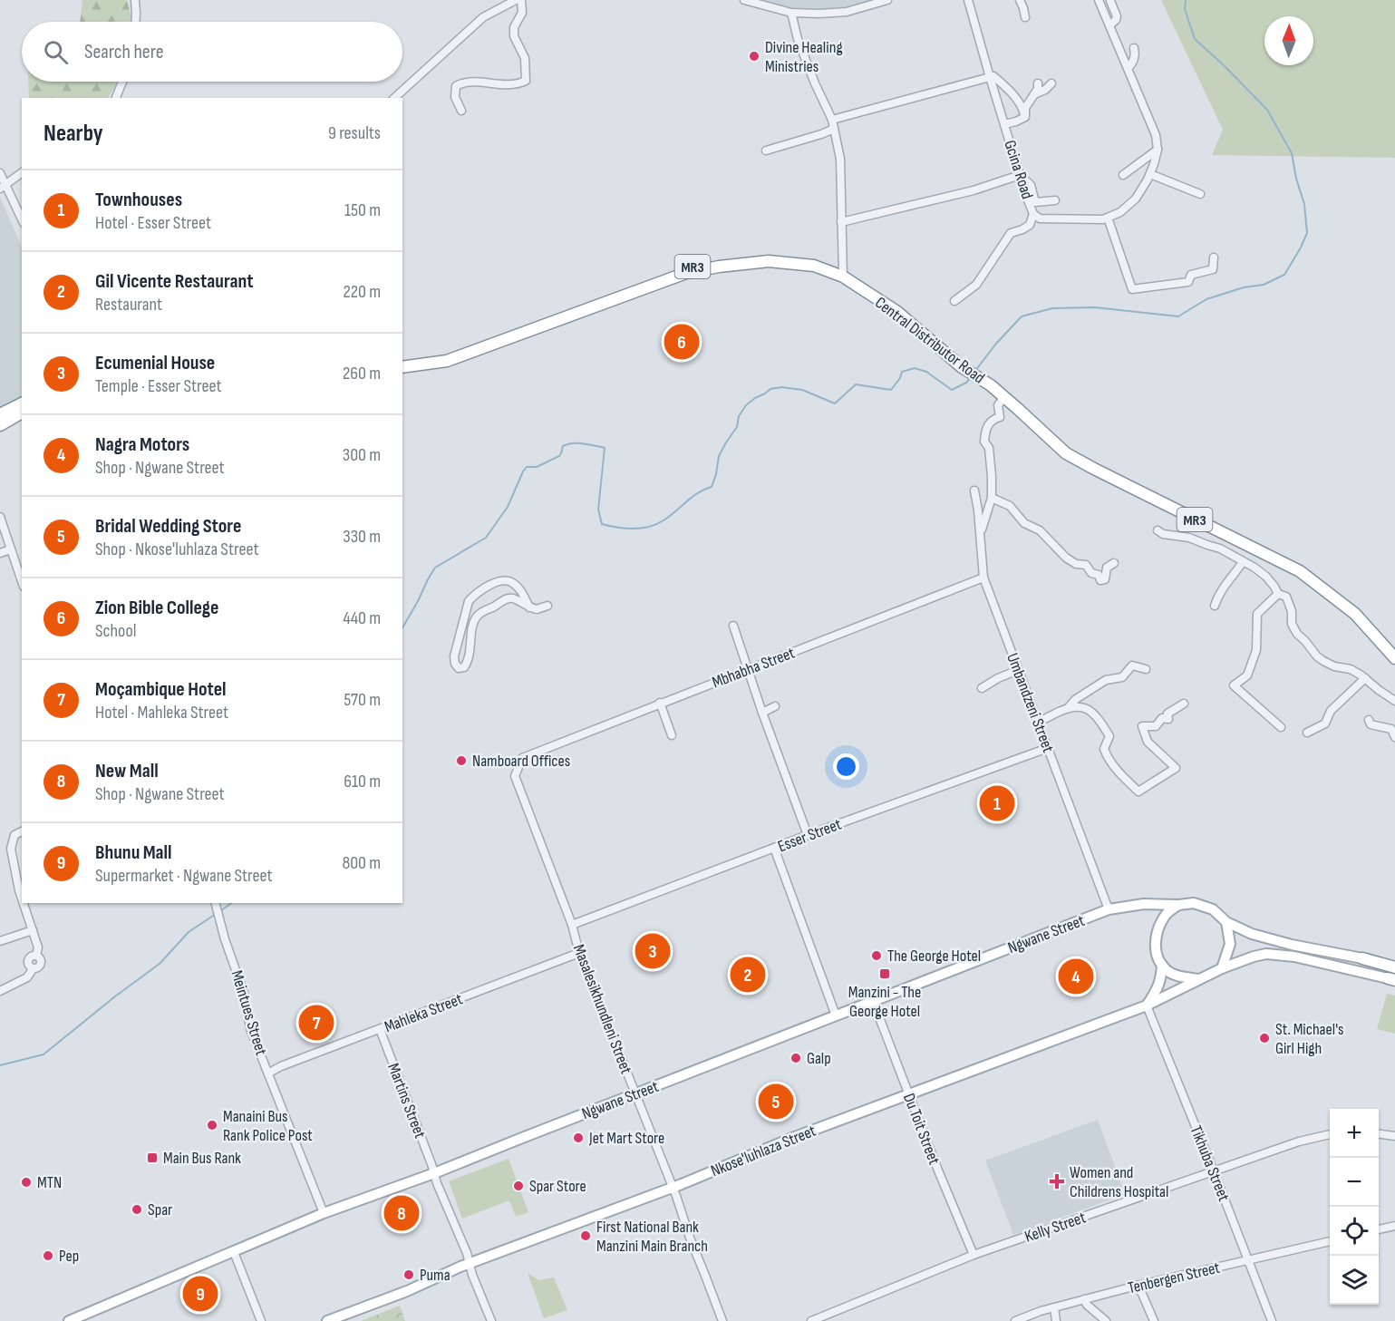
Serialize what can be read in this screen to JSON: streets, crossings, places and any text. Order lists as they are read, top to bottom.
{
  "streets": {
    "highway": ["MR3", "Central Distributor Road"],
    "main road": ["Ngwane Street", "Nkose'luhlaza Street"],
    "street": [
      "Gcina Road",
      "Mbhabha Street",
      "Umbandzeni Street",
      "Esser Street",
      "Masalesikhundleni Street",
      "Meintues Street",
      "Mahleka Street",
      "Martins Street",
      "Du Toit Street",
      "Tikhuba Street",
      "Kelly Street",
      "Tenbergen Street"
    ]
  },
  "crossings": [
    ["Mbhabha Street", "Umbandzeni Street"],
    ["Mbhabha Street", "Masalesikhundleni Street"],
    ["Umbandzeni Street", "Esser Street"],
    ["Umbandzeni Street", "Ngwane Street"],
    ["Esser Street", "Masalesikhundleni Street"],
    ["Ngwane Street", "Masalesikhundleni Street"],
    ["Ngwane Street", "Meintues Street"],
    ["Ngwane Street", "Martins Street"],
    ["Ngwane Street", "Du Toit Street"],
    ["Ngwane Street", "Nkose'luhlaza Street"],
    ["Masalesikhundleni Street", "Mahleka Street"],
    ["Masalesikhundleni Street", "Nkose'luhlaza Street"],
    ["Meintues Street", "Mahleka Street"],
    ["Mahleka Street", "Martins Street"],
    ["Martins Street", "Nkose'luhlaza Street"],
    ["Du Toit Street", "Nkose'luhlaza Street"],
    ["Du Toit Street", "Kelly Street"],
    ["Nkose'luhlaza Street", "Tikhuba Street"],
    ["Tikhuba Street", "Kelly Street"],
    ["Tikhuba Street", "Tenbergen Street"]
  ],
  "places": {
    "other": [
      "Divine Healing Ministries",
      "Namboard Offices",
      "The George Hotel",
      "St. Michael's Girl High",
      "Galp",
      "Manaini Bus Rank Police Post",
      "Jet Mart Store",
      "MTN",
      "Spar Store",
      "Spar",
      "First National Bank Manzini Main Branch",
      "Pep",
      "Puma"
    ],
    "transit": ["Manzini - The George Hotel", "Main Bus Rank"],
    "health": ["Women and Childrens Hospital"]
  },
  "north": "top",
  "page": {
    "search": "Search here",
    "heading": ["Nearby", "9 results"],
    "list": [
      {
        "mark": "1",
        "name": "Townhouses",
        "note": "Hotel · Esser Street",
        "value": "150 m"
      },
      {
        "mark": "2",
        "name": "Gil Vicente Restaurant",
        "note": "Restaurant",
        "value": "220 m"
      },
      {
        "mark": "3",
        "name": "Ecumenial House",
        "note": "Temple · Esser Street",
        "value": "260 m"
      },
      {
        "mark": "4",
        "name": "Nagra Motors",
        "note": "Shop · Ngwane Street",
        "value": "300 m"
      },
      {
        "mark": "5",
        "name": "Bridal Wedding Store",
        "note": "Shop · Nkose'luhlaza Street",
        "value": "330 m"
      },
      {
        "mark": "6",
        "name": "Zion Bible College",
        "note": "School",
        "value": "440 m"
      },
      {
        "mark": "7",
        "name": "Moçambique Hotel",
        "note": "Hotel · Mahleka Street",
        "value": "570 m"
      },
      {
        "mark": "8",
        "name": "New Mall",
        "note": "Shop · Ngwane Street",
        "value": "610 m"
      },
      {
        "mark": "9",
        "name": "Bhunu Mall",
        "note": "Supermarket · Ngwane Street",
        "value": "800 m"
      }
    ],
    "pins": [
      "6",
      "1",
      "3",
      "2",
      "4",
      "7",
      "5",
      "8",
      "9"
    ],
    "map_buttons": ["+", "−"]
  }
}
